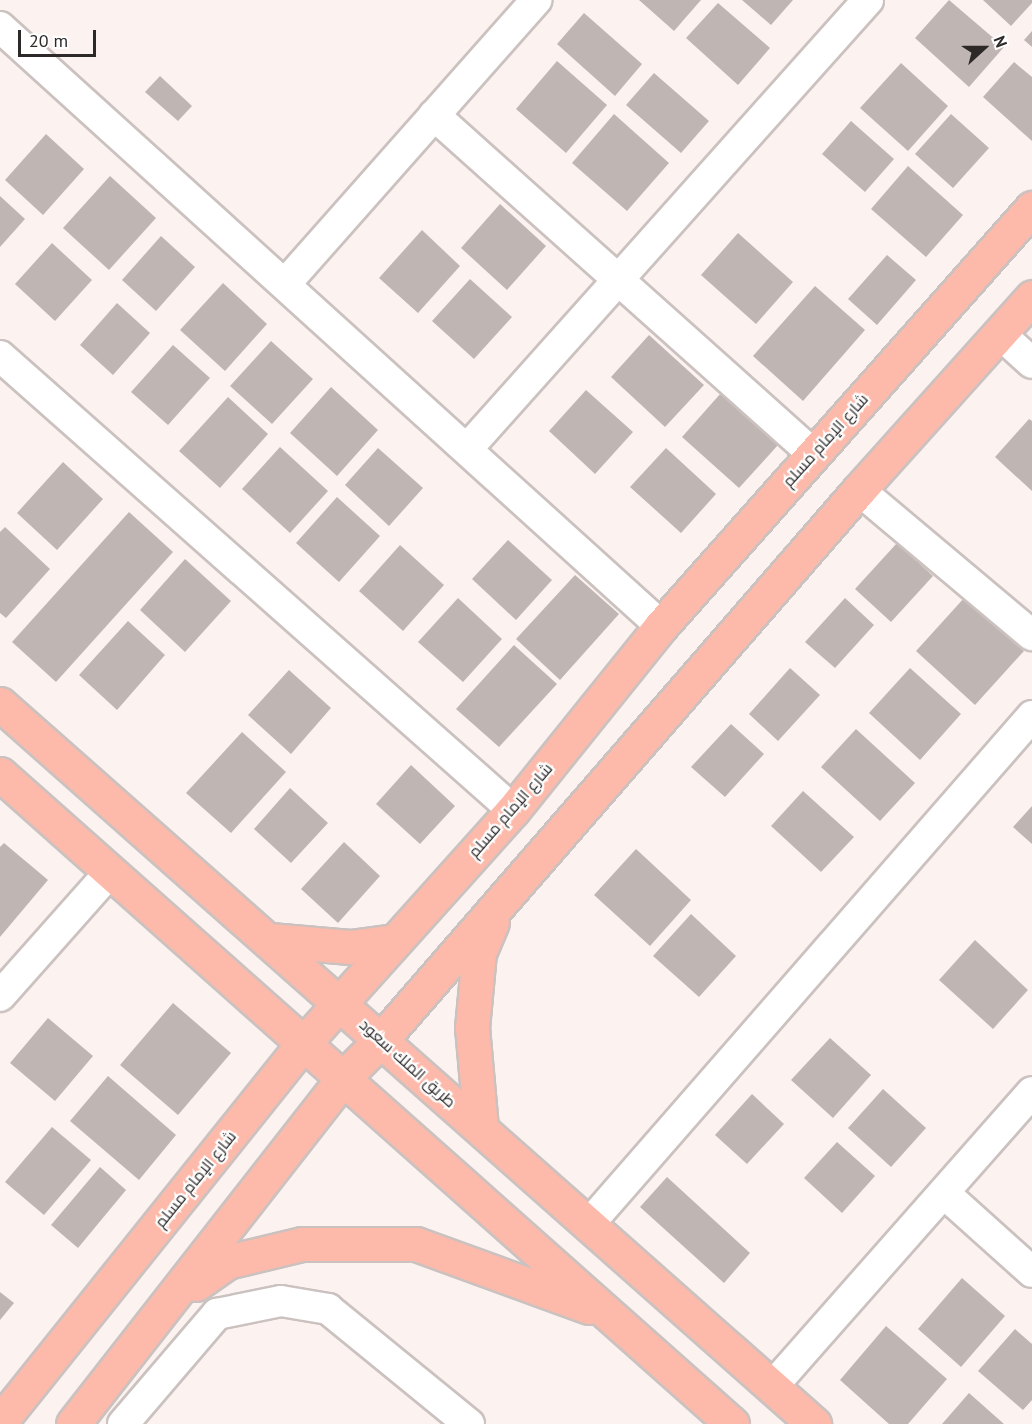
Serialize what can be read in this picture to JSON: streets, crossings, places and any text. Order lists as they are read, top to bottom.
{
  "streets": {
    "main road": ["شارع الإمام مسلم", "طريق الملك سعود"]
  },
  "crossings": [
    ["شارع الإمام مسلم", "طريق الملك سعود"]
  ],
  "scale_bar": "20 m",
  "north": "right"
}
